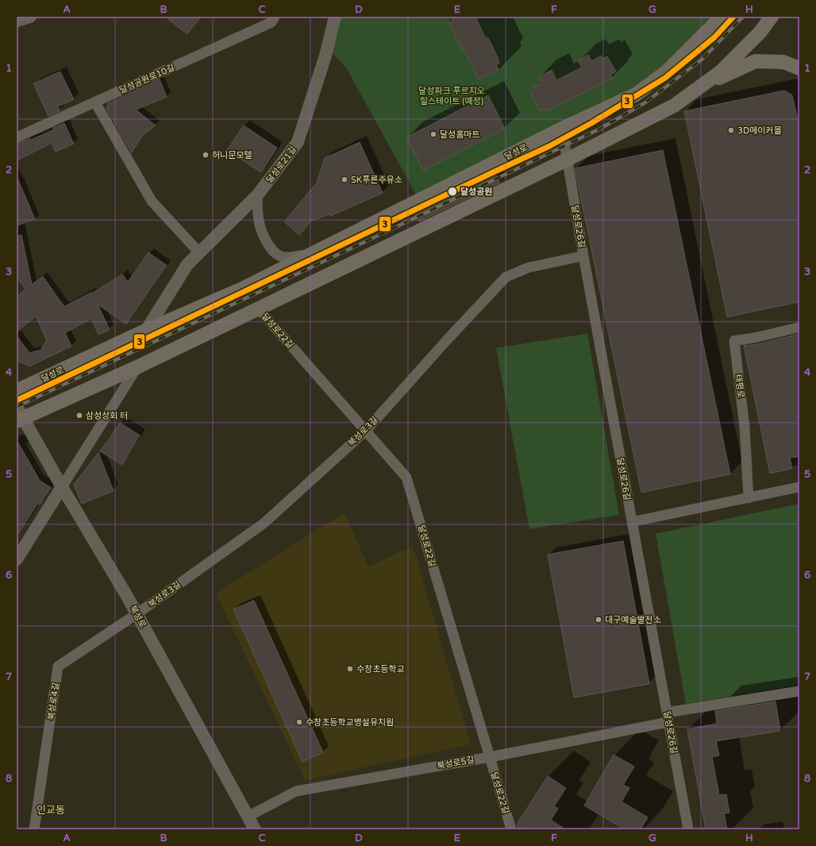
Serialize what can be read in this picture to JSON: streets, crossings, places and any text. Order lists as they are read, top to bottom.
{
  "streets": {
    "main road": ["달성로"],
    "street": [
      "달성공원로10길",
      "달성로21길",
      "달성로26길",
      "달성로22길",
      "태평로",
      "북성로3길",
      "북성로",
      "북성로4길",
      "북성로5길"
    ]
  },
  "crossings": [
    ["달성로", "달성로21길"],
    ["달성로", "달성로26길"],
    ["달성로26길", "북성로3길"],
    ["달성로26길", "북성로5길"],
    ["달성로22길", "북성로3길"],
    ["달성로22길", "북성로5길"],
    ["북성로3길", "북성로"],
    ["북성로3길", "북성로4길"],
    ["북성로", "북성로4길"],
    ["북성로", "북성로5길"]
  ],
  "districts": ["인교동"],
  "parks": ["달성파크 푸르지오 힐스테이트 (예정)"],
  "places": [
    "3D메이커몰",
    "달성홈마트",
    "허니문모텔",
    "SK푸른주유소",
    "달성공원",
    "삼성상회 터",
    "대구예술발전소",
    "수창초등학교",
    "수창초등학교병설유치원"
  ],
  "lines": ["transit line 3"],
  "grid": {
    "columns": [
      "A",
      "B",
      "C",
      "D",
      "E",
      "F",
      "G",
      "H"
    ],
    "rows": [
      "1",
      "2",
      "3",
      "4",
      "5",
      "6",
      "7",
      "8"
    ]
  }
}
